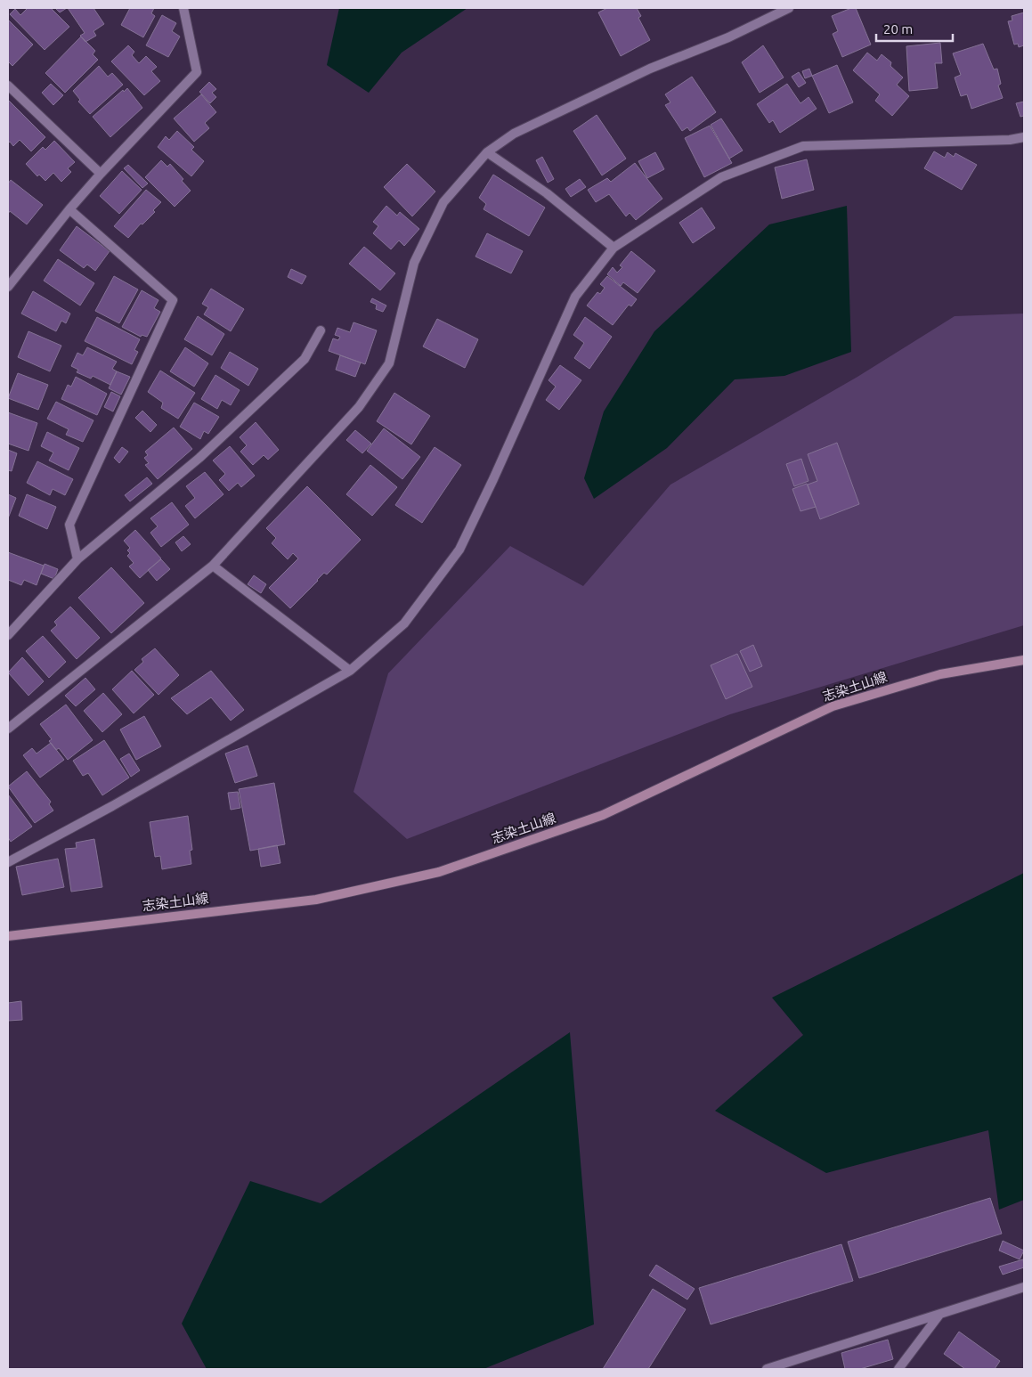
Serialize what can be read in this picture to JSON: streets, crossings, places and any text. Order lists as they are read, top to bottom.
{
  "streets": {
    "main road": ["志染土山線"]
  },
  "scale_bar": "20 m"
}
